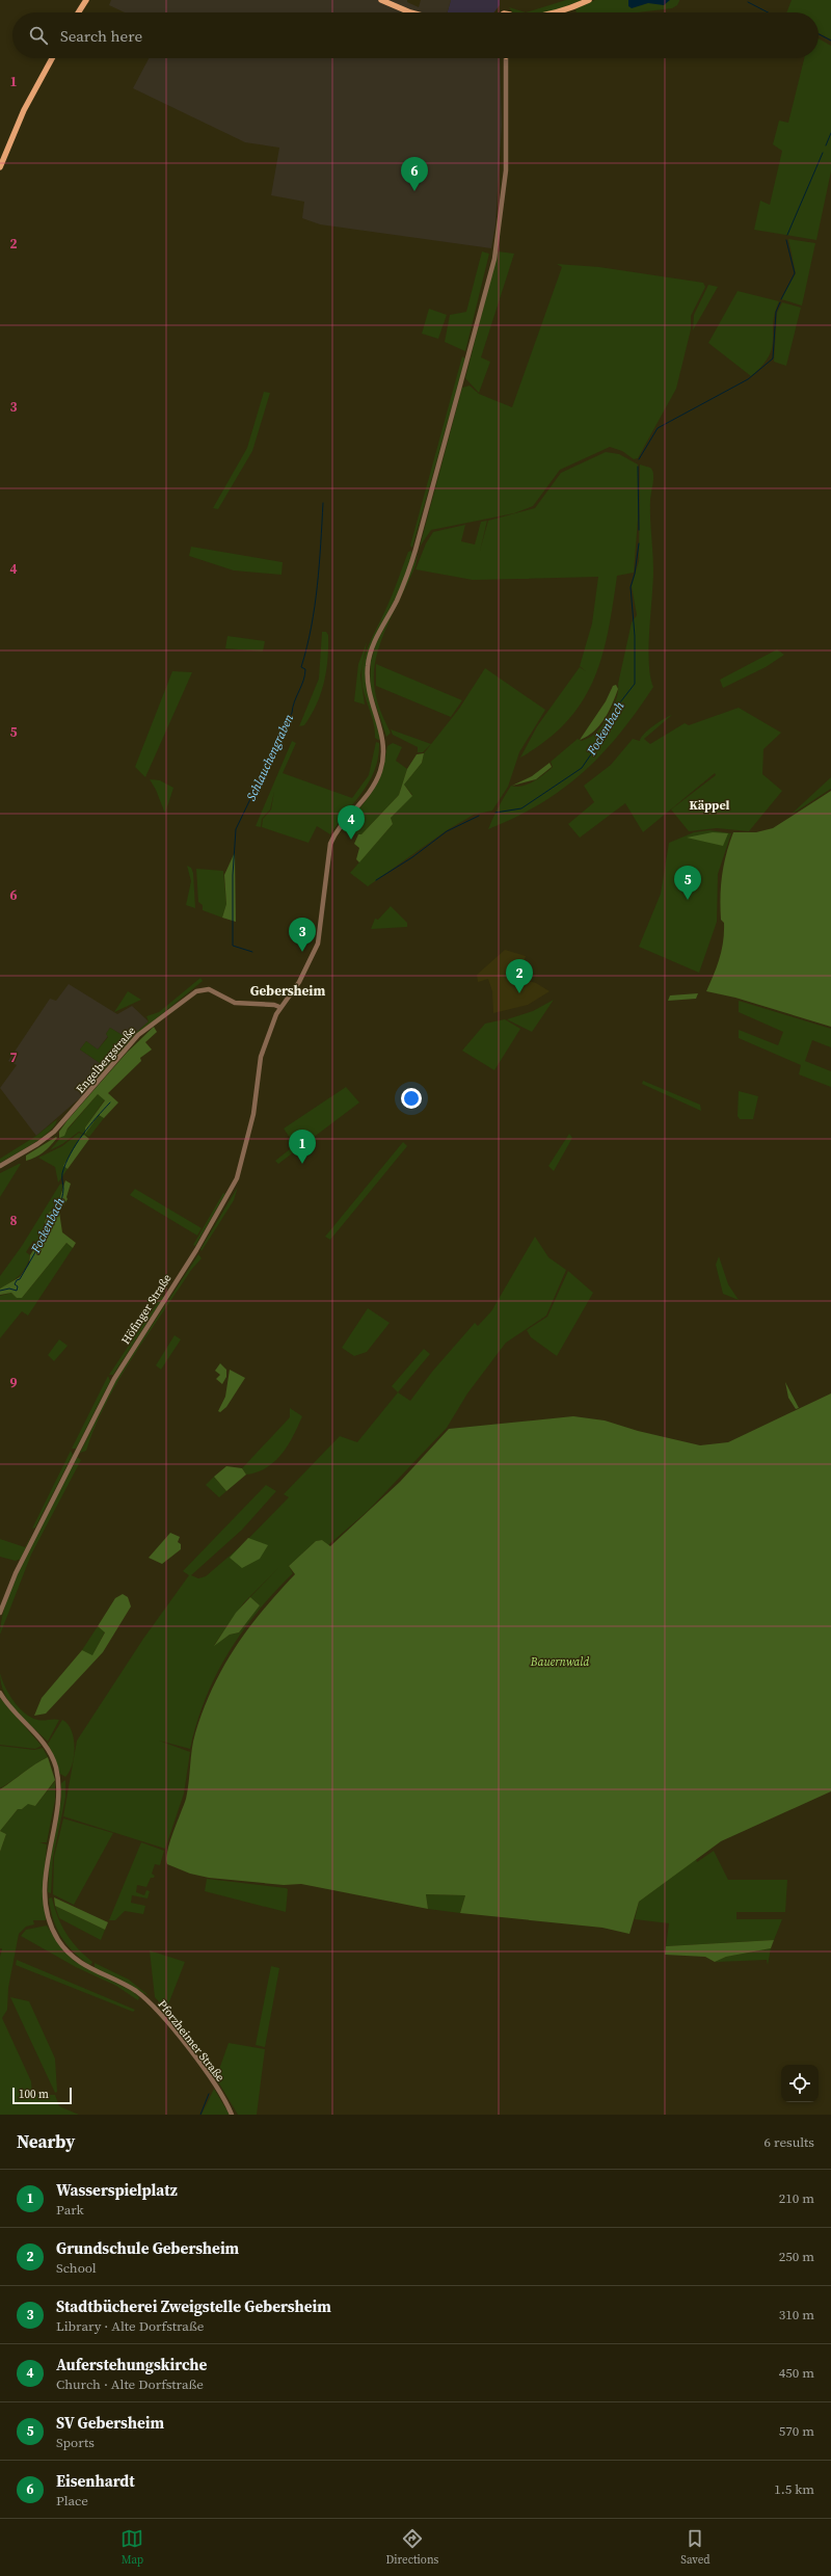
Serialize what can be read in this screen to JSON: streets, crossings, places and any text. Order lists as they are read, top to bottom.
{
  "streets": {
    "street": ["Engelbergstraße", "Höfinger Straße", "Pforzheimer Straße"]
  },
  "crossings": [
    ["Engelbergstraße", "Höfinger Straße"]
  ],
  "districts": ["Käppel", "Gebersheim"],
  "water": ["Fockenbach", "Schlauchengraben"],
  "parks": ["Bauernwald"],
  "scale_bar": "100 m",
  "page": {
    "search": "Search here",
    "pins": [
      "6",
      "4",
      "5",
      "3",
      "2",
      "1"
    ],
    "scale": "100 m",
    "heading": ["Nearby", "6 results"],
    "list": [
      {
        "mark": "1",
        "name": "Wasserspielplatz",
        "note": "Park",
        "value": "210 m"
      },
      {
        "mark": "2",
        "name": "Grundschule Gebersheim",
        "note": "School",
        "value": "250 m"
      },
      {
        "mark": "3",
        "name": "Stadtbücherei Zweigstelle Gebersheim",
        "note": "Library · Alte Dorfstraße",
        "value": "310 m"
      },
      {
        "mark": "4",
        "name": "Auferstehungskirche",
        "note": "Church · Alte Dorfstraße",
        "value": "450 m"
      },
      {
        "mark": "5",
        "name": "SV Gebersheim",
        "note": "Sports",
        "value": "570 m"
      },
      {
        "mark": "6",
        "name": "Eisenhardt",
        "note": "Place",
        "value": "1.5 km"
      }
    ],
    "nav": ["Map", "Directions", "Saved"]
  },
  "grid": {
    "rows": [
      "1",
      "2",
      "3",
      "4",
      "5",
      "6",
      "7",
      "8",
      "9"
    ]
  }
}
